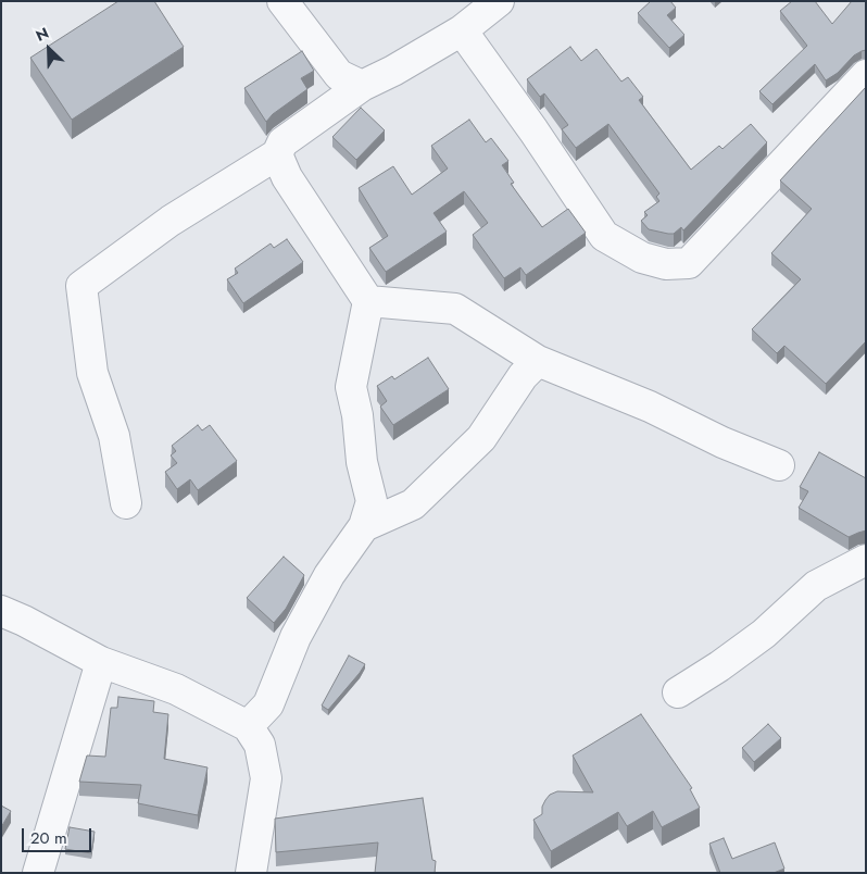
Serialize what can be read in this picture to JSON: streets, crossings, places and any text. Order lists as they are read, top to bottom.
{
  "scale_bar": "20 m",
  "north": "top left"
}
